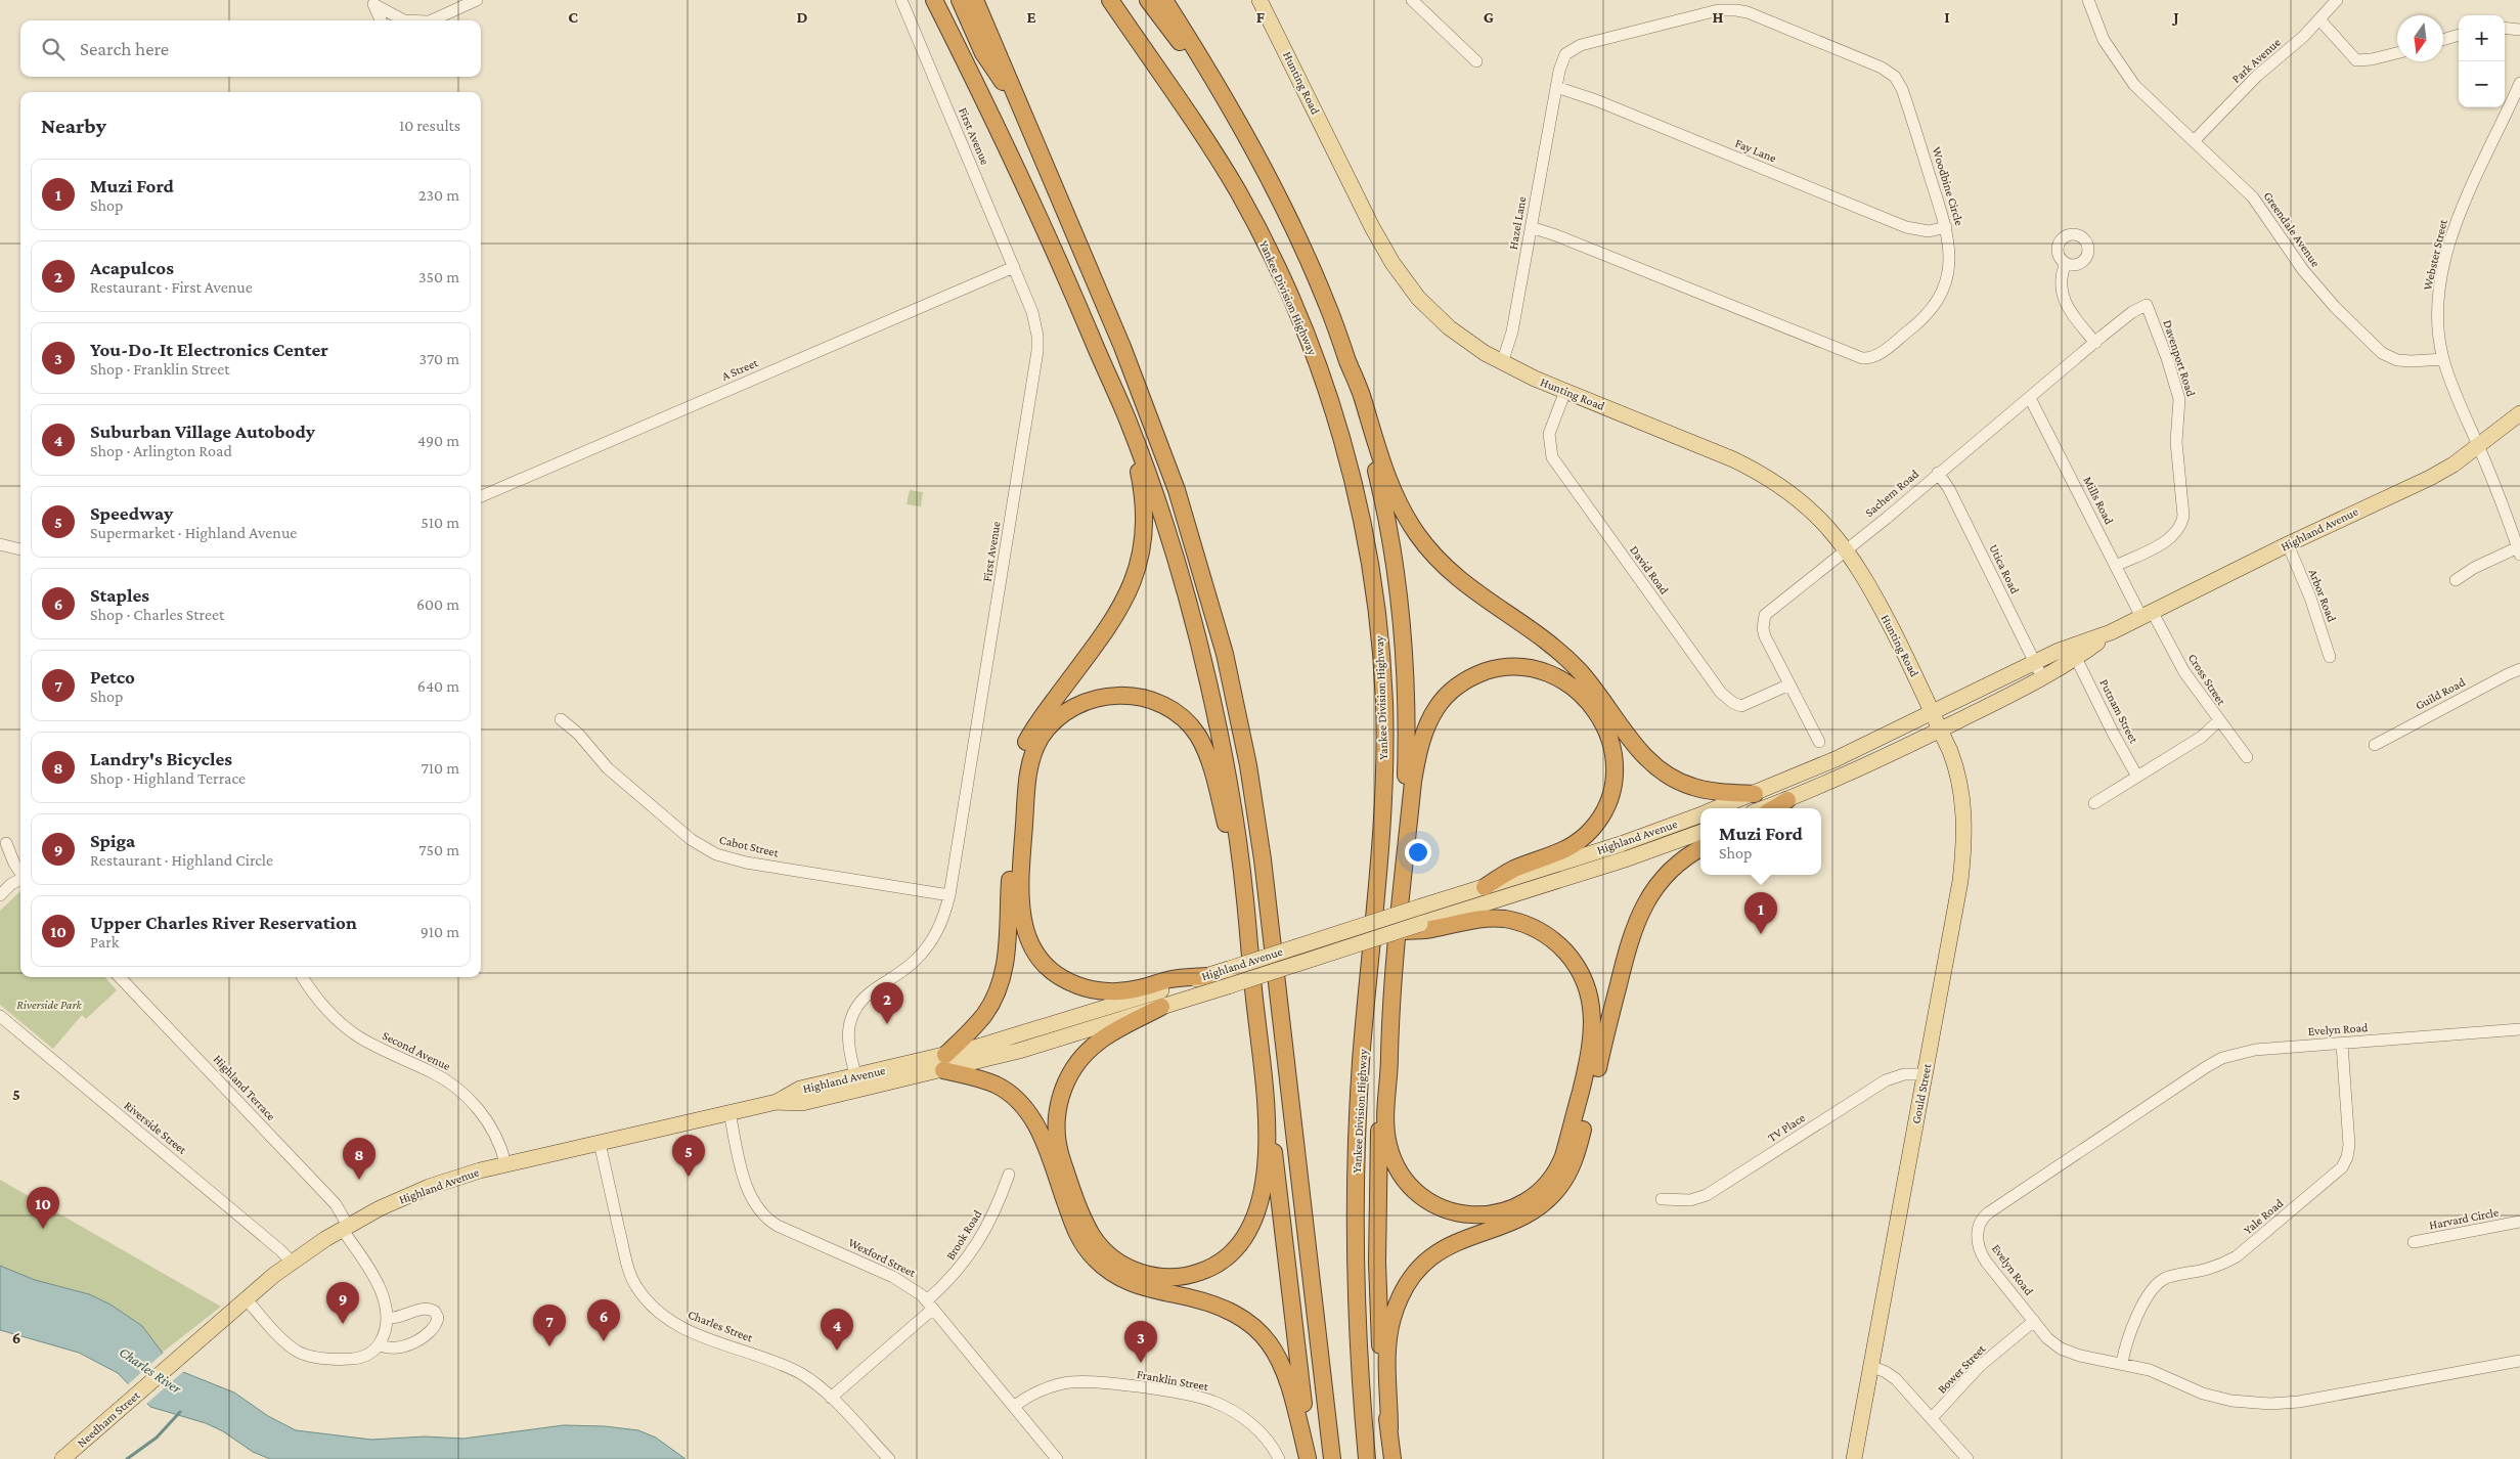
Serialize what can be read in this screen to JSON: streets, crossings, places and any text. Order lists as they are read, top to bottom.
{
  "streets": {
    "highway": ["Yankee Division Highway"],
    "main road": [
      "Hunting Road",
      "Highland Avenue",
      "Gould Street",
      "Needham Street"
    ],
    "street": [
      "Park Avenue",
      "First Avenue",
      "Fay Lane",
      "Woodbine Circle",
      "Hazel Lane",
      "Greendale Avenue",
      "Webster Street",
      "Davenport Road",
      "A Street",
      "Sachem Road",
      "Mills Road",
      "Utica Road",
      "David Road",
      "Arbor Road",
      "Cross Street",
      "Guild Road",
      "Putnam Street",
      "Cabot Street",
      "Evelyn Road",
      "Second Avenue",
      "Highland Terrace",
      "Riverside Street",
      "TV Place",
      "Yale Road",
      "Harvard Circle",
      "Brook Road",
      "Wexford Street",
      "Charles Street",
      "Bower Street",
      "Franklin Street"
    ]
  },
  "crossings": [
    ["Park Avenue", "Greendale Avenue"],
    ["Hunting Road", "Hazel Lane"],
    ["Hunting Road", "Sachem Road"],
    ["Hunting Road", "Highland Avenue"],
    ["Hunting Road", "David Road"],
    ["Hunting Road", "Gould Street"],
    ["First Avenue", "A Street"],
    ["First Avenue", "Highland Avenue"],
    ["First Avenue", "Cabot Street"],
    ["Fay Lane", "Woodbine Circle"],
    ["Fay Lane", "Hazel Lane"],
    ["Woodbine Circle", "Hazel Lane"],
    ["Greendale Avenue", "Webster Street"],
    ["Webster Street", "Highland Avenue"],
    ["Davenport Road", "Sachem Road"],
    ["Davenport Road", "Mills Road"],
    ["Sachem Road", "Mills Road"],
    ["Sachem Road", "Utica Road"],
    ["Sachem Road", "David Road"],
    ["Mills Road", "Highland Avenue"],
    ["Mills Road", "Cross Street"],
    ["Highland Avenue", "Utica Road"],
    ["Highland Avenue", "Arbor Road"],
    ["Highland Avenue", "Cross Street"],
    ["Highland Avenue", "Putnam Street"],
    ["Highland Avenue", "Second Avenue"],
    ["Highland Avenue", "Highland Terrace"],
    ["Highland Avenue", "Gould Street"],
    ["Highland Avenue", "Riverside Street"],
    ["Highland Avenue", "Wexford Street"],
    ["Highland Avenue", "Charles Street"],
    ["Highland Avenue", "Needham Street"],
    ["Evelyn Road", "Yale Road"],
    ["Evelyn Road", "Bower Street"],
    ["Gould Street", "TV Place"],
    ["Brook Road", "Wexford Street"],
    ["Brook Road", "Charles Street"],
    ["Wexford Street", "Franklin Street"]
  ],
  "water": ["Charles River"],
  "parks": ["Riverside Park"],
  "north": "bottom",
  "page": {
    "map_buttons": ["+", "−"],
    "search": "Search here",
    "heading": ["Nearby", "10 results"],
    "list": [
      {
        "mark": "1",
        "name": "Muzi Ford",
        "note": "Shop",
        "value": "230 m"
      },
      {
        "mark": "2",
        "name": "Acapulcos",
        "note": "Restaurant · First Avenue",
        "value": "350 m"
      },
      {
        "mark": "3",
        "name": "You-Do-It Electronics Center",
        "note": "Shop · Franklin Street",
        "value": "370 m"
      },
      {
        "mark": "4",
        "name": "Suburban Village Autobody",
        "note": "Shop · Arlington Road",
        "value": "490 m"
      },
      {
        "mark": "5",
        "name": "Speedway",
        "note": "Supermarket · Highland Avenue",
        "value": "510 m"
      },
      {
        "mark": "6",
        "name": "Staples",
        "note": "Shop · Charles Street",
        "value": "600 m"
      },
      {
        "mark": "7",
        "name": "Petco",
        "note": "Shop",
        "value": "640 m"
      },
      {
        "mark": "8",
        "name": "Landry's Bicycles",
        "note": "Shop · Highland Terrace",
        "value": "710 m"
      },
      {
        "mark": "9",
        "name": "Spiga",
        "note": "Restaurant · Highland Circle",
        "value": "750 m"
      },
      {
        "mark": "10",
        "name": "Upper Charles River Reservation",
        "note": "Park",
        "value": "910 m"
      }
    ],
    "popup": ["Muzi Ford", "Shop"],
    "pins": [
      "1",
      "2",
      "5",
      "8",
      "10",
      "9",
      "6",
      "7",
      "4",
      "3"
    ]
  },
  "grid": {
    "columns": [
      "C",
      "D",
      "E",
      "F",
      "G",
      "H",
      "I",
      "J"
    ],
    "rows": ["5", "6"]
  }
}
